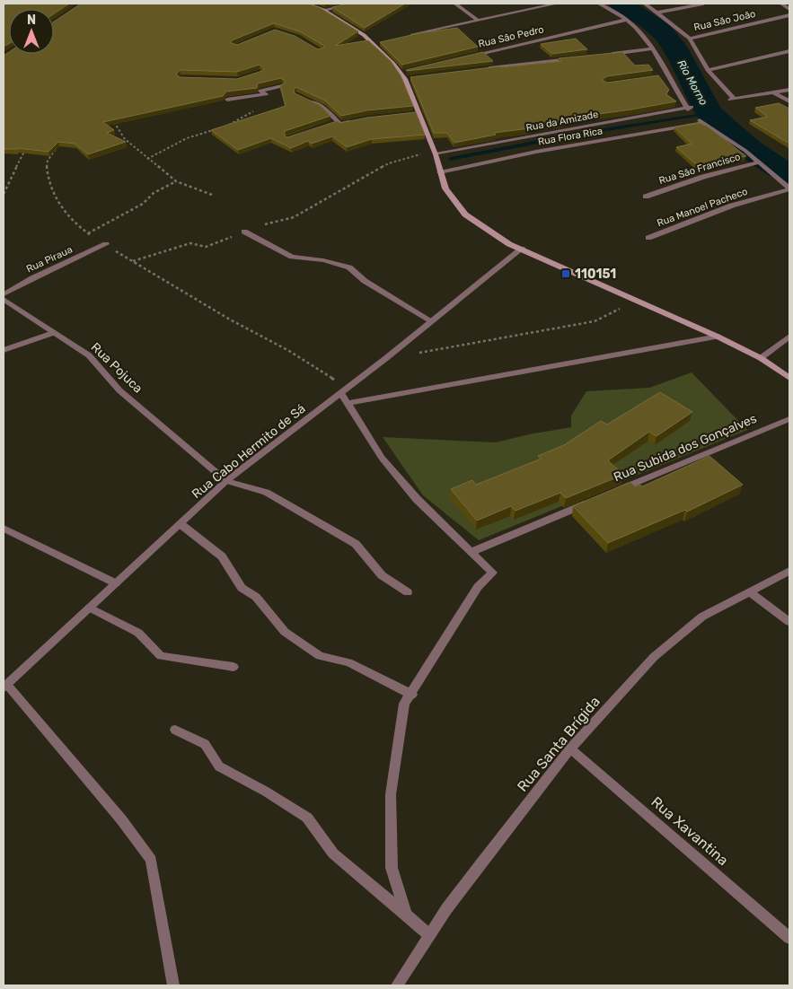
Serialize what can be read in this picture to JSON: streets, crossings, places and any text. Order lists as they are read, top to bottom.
{
  "streets": {
    "street": [
      "Rua São João",
      "Rua São Pedro",
      "Rua da Amizade",
      "Rua Flora Rica",
      "Rua São Francisco",
      "Rua Manoel Pacheco",
      "Rua Piraua",
      "Rua Pojuca",
      "Rua Subida dos Gonçalves",
      "Rua Cabo Hermito de Sá",
      "Rua Santa Brígida",
      "Rua Xavantina"
    ]
  },
  "crossings": [
    ["Rua Flora Rica", "Rua São Francisco"],
    ["Rua Pojuca", "Rua Cabo Hermito de Sá"],
    ["Rua Santa Brígida", "Rua Xavantina"]
  ],
  "water": ["Rio Morno"],
  "places": {
    "transit": ["110151"]
  },
  "north": "top"
}
